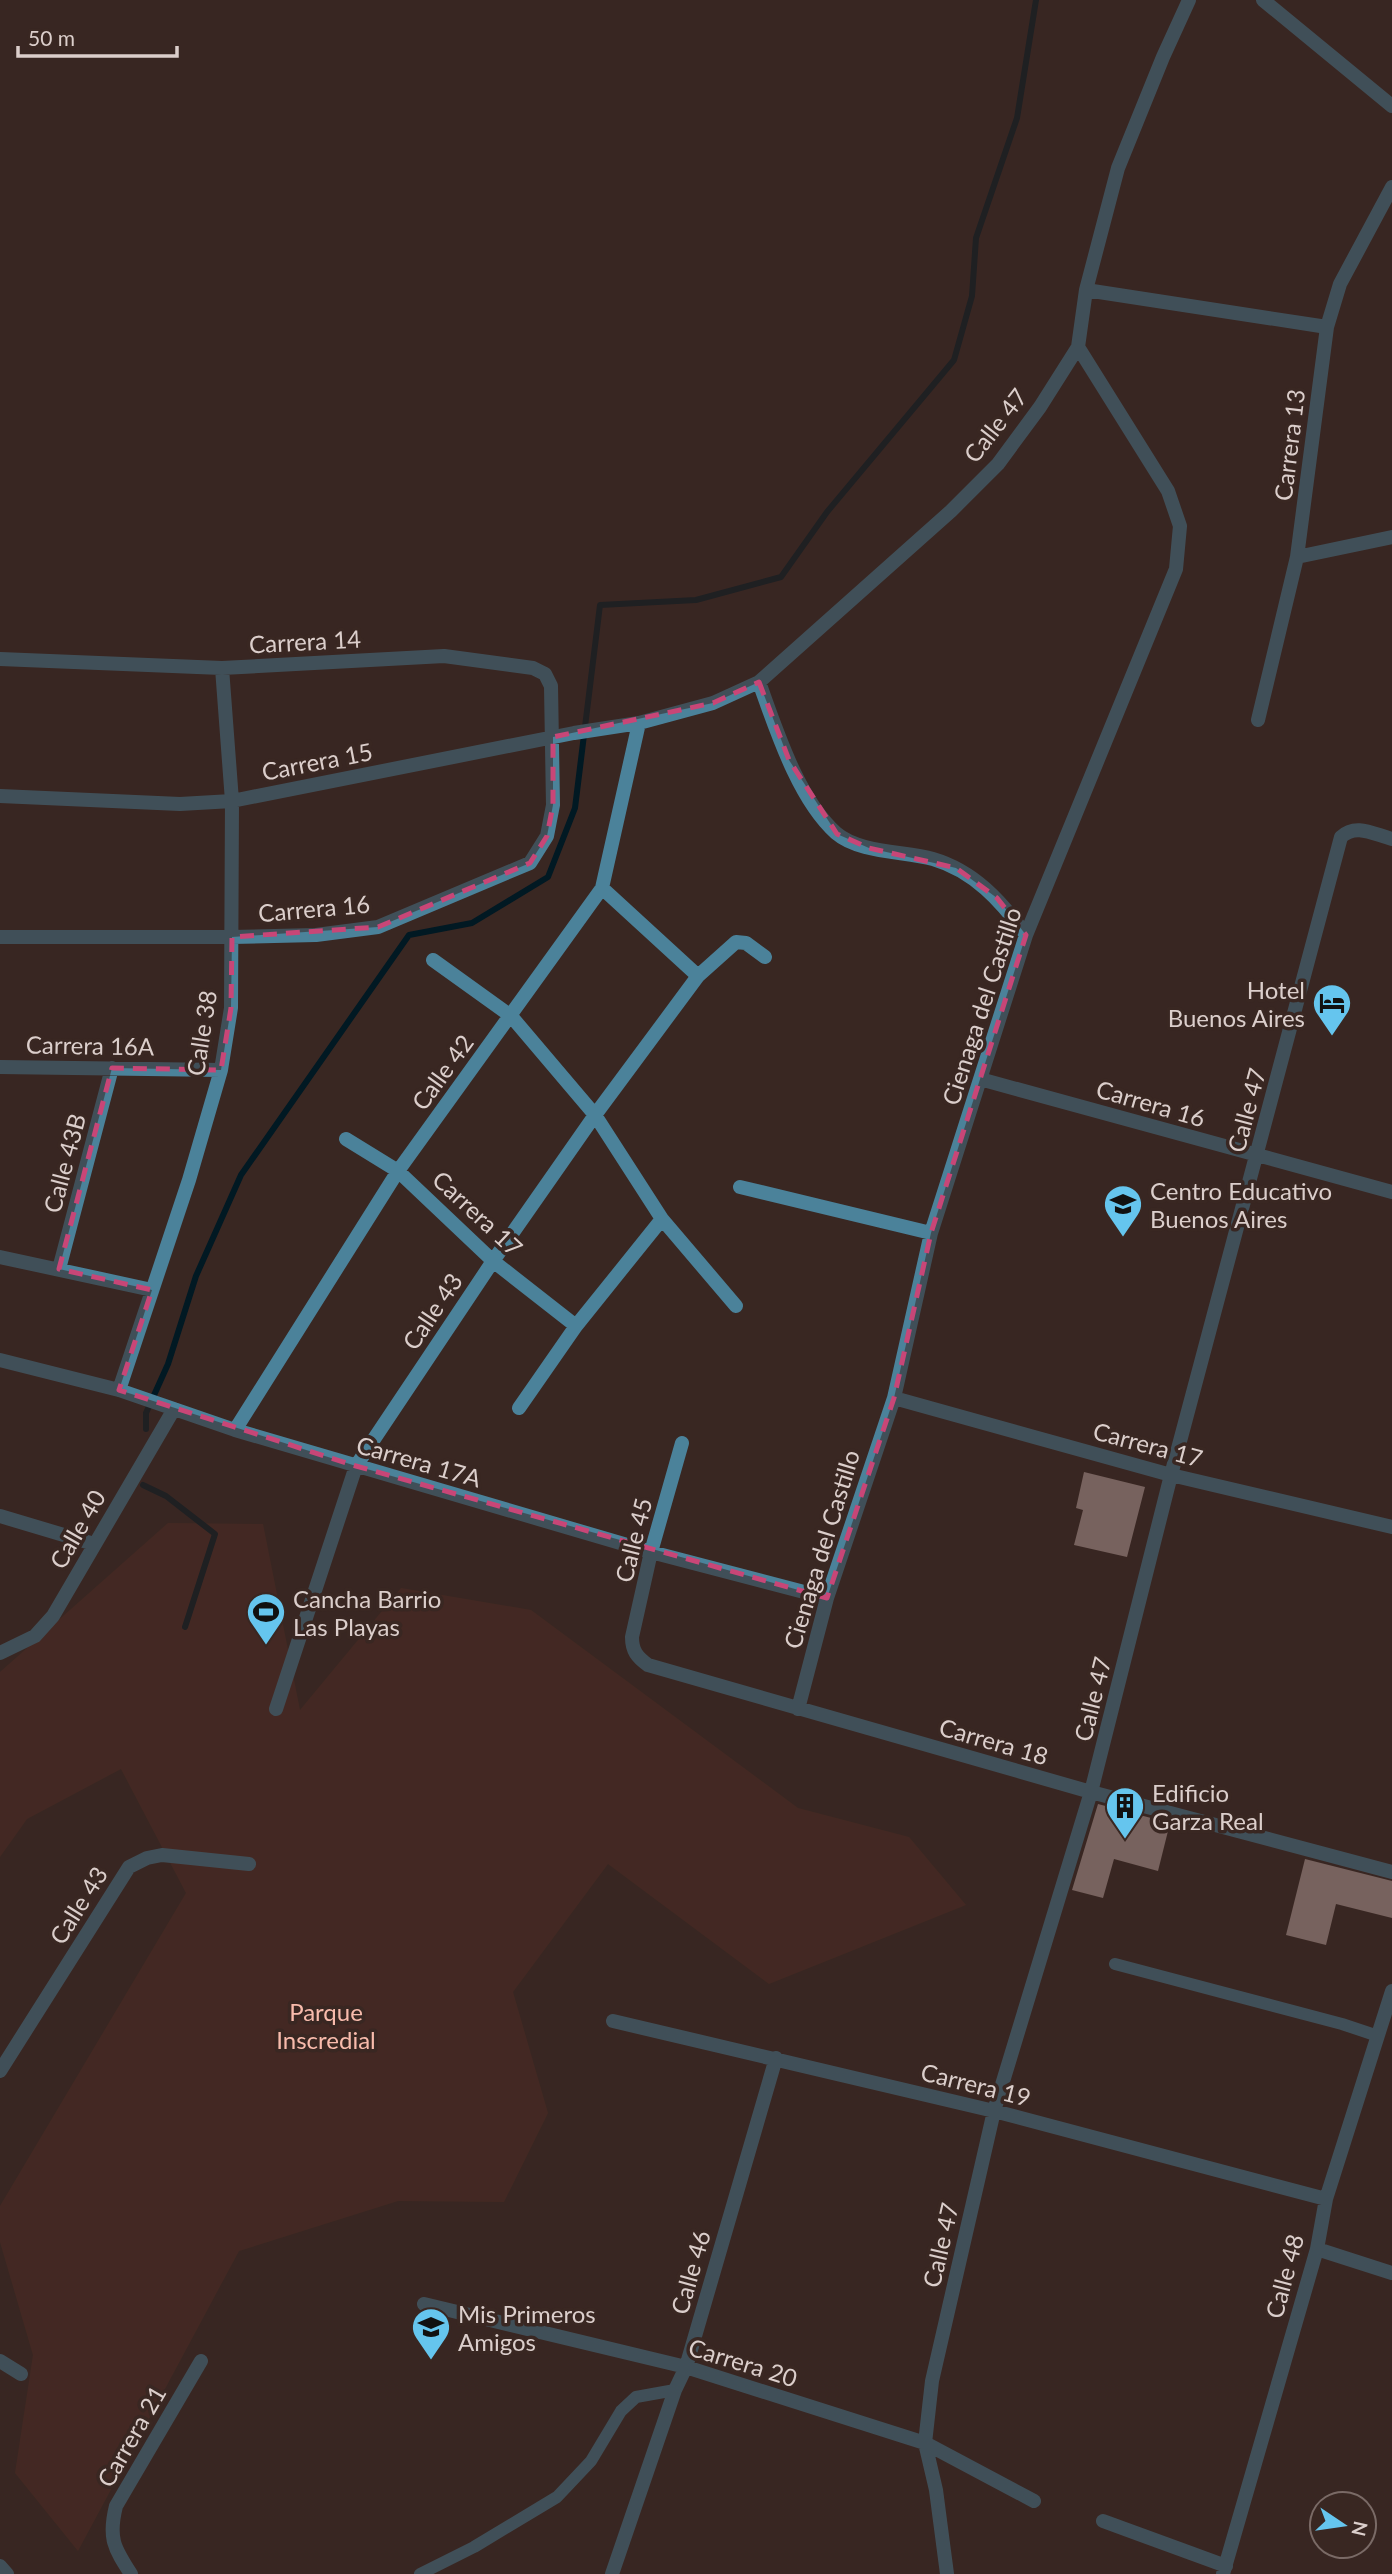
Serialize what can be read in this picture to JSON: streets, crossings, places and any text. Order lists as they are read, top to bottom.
{
  "streets": {
    "street": [
      "Calle 47",
      "Carrera 13",
      "Carrera 14",
      "Carrera 15",
      "Carrera 16",
      "Cienaga del Castillo",
      "Calle 38",
      "Carrera 16A",
      "Calle 42",
      "Calle 43B",
      "Carrera 17",
      "Calle 43",
      "Carrera 17A",
      "Calle 40",
      "Calle 45",
      "Carrera 18",
      "Carrera 19",
      "Calle 46",
      "Calle 48",
      "Carrera 20",
      "Carrera 21"
    ]
  },
  "crossings": [
    ["Calle 47", "Carrera 15"],
    ["Calle 47", "Carrera 16"],
    ["Calle 47", "Cienaga del Castillo"],
    ["Calle 47", "Calle 42"],
    ["Calle 47", "Carrera 17"],
    ["Calle 47", "Carrera 18"],
    ["Calle 47", "Carrera 19"],
    ["Calle 47", "Carrera 20"],
    ["Carrera 14", "Carrera 15"],
    ["Carrera 14", "Carrera 16"],
    ["Carrera 14", "Calle 38"],
    ["Carrera 15", "Carrera 16"],
    ["Carrera 15", "Calle 38"],
    ["Carrera 15", "Calle 42"],
    ["Carrera 16", "Cienaga del Castillo"],
    ["Carrera 16", "Calle 38"],
    ["Cienaga del Castillo", "Carrera 17"],
    ["Cienaga del Castillo", "Carrera 17A"],
    ["Cienaga del Castillo", "Carrera 18"],
    ["Calle 38", "Carrera 16A"],
    ["Calle 38", "Carrera 17A"],
    ["Carrera 16A", "Calle 43B"],
    ["Calle 42", "Carrera 17"],
    ["Calle 42", "Carrera 17A"],
    ["Carrera 17", "Calle 43"],
    ["Calle 43", "Carrera 17A"],
    ["Carrera 17A", "Calle 40"],
    ["Carrera 17A", "Calle 45"],
    ["Calle 45", "Carrera 18"],
    ["Carrera 19", "Calle 46"],
    ["Carrera 19", "Calle 48"],
    ["Calle 46", "Carrera 20"]
  ],
  "parks": ["Parque Inscredial"],
  "places": {
    "hotel": ["Hotel Buenos Aires"],
    "school or university": ["Centro Educativo Buenos Aires", "Mis Primeros Amigos"],
    "sports": ["Cancha Barrio Las Playas"],
    "building": ["Edificio Garza Real"]
  },
  "scale_bar": "50 m",
  "north": "right"
}
